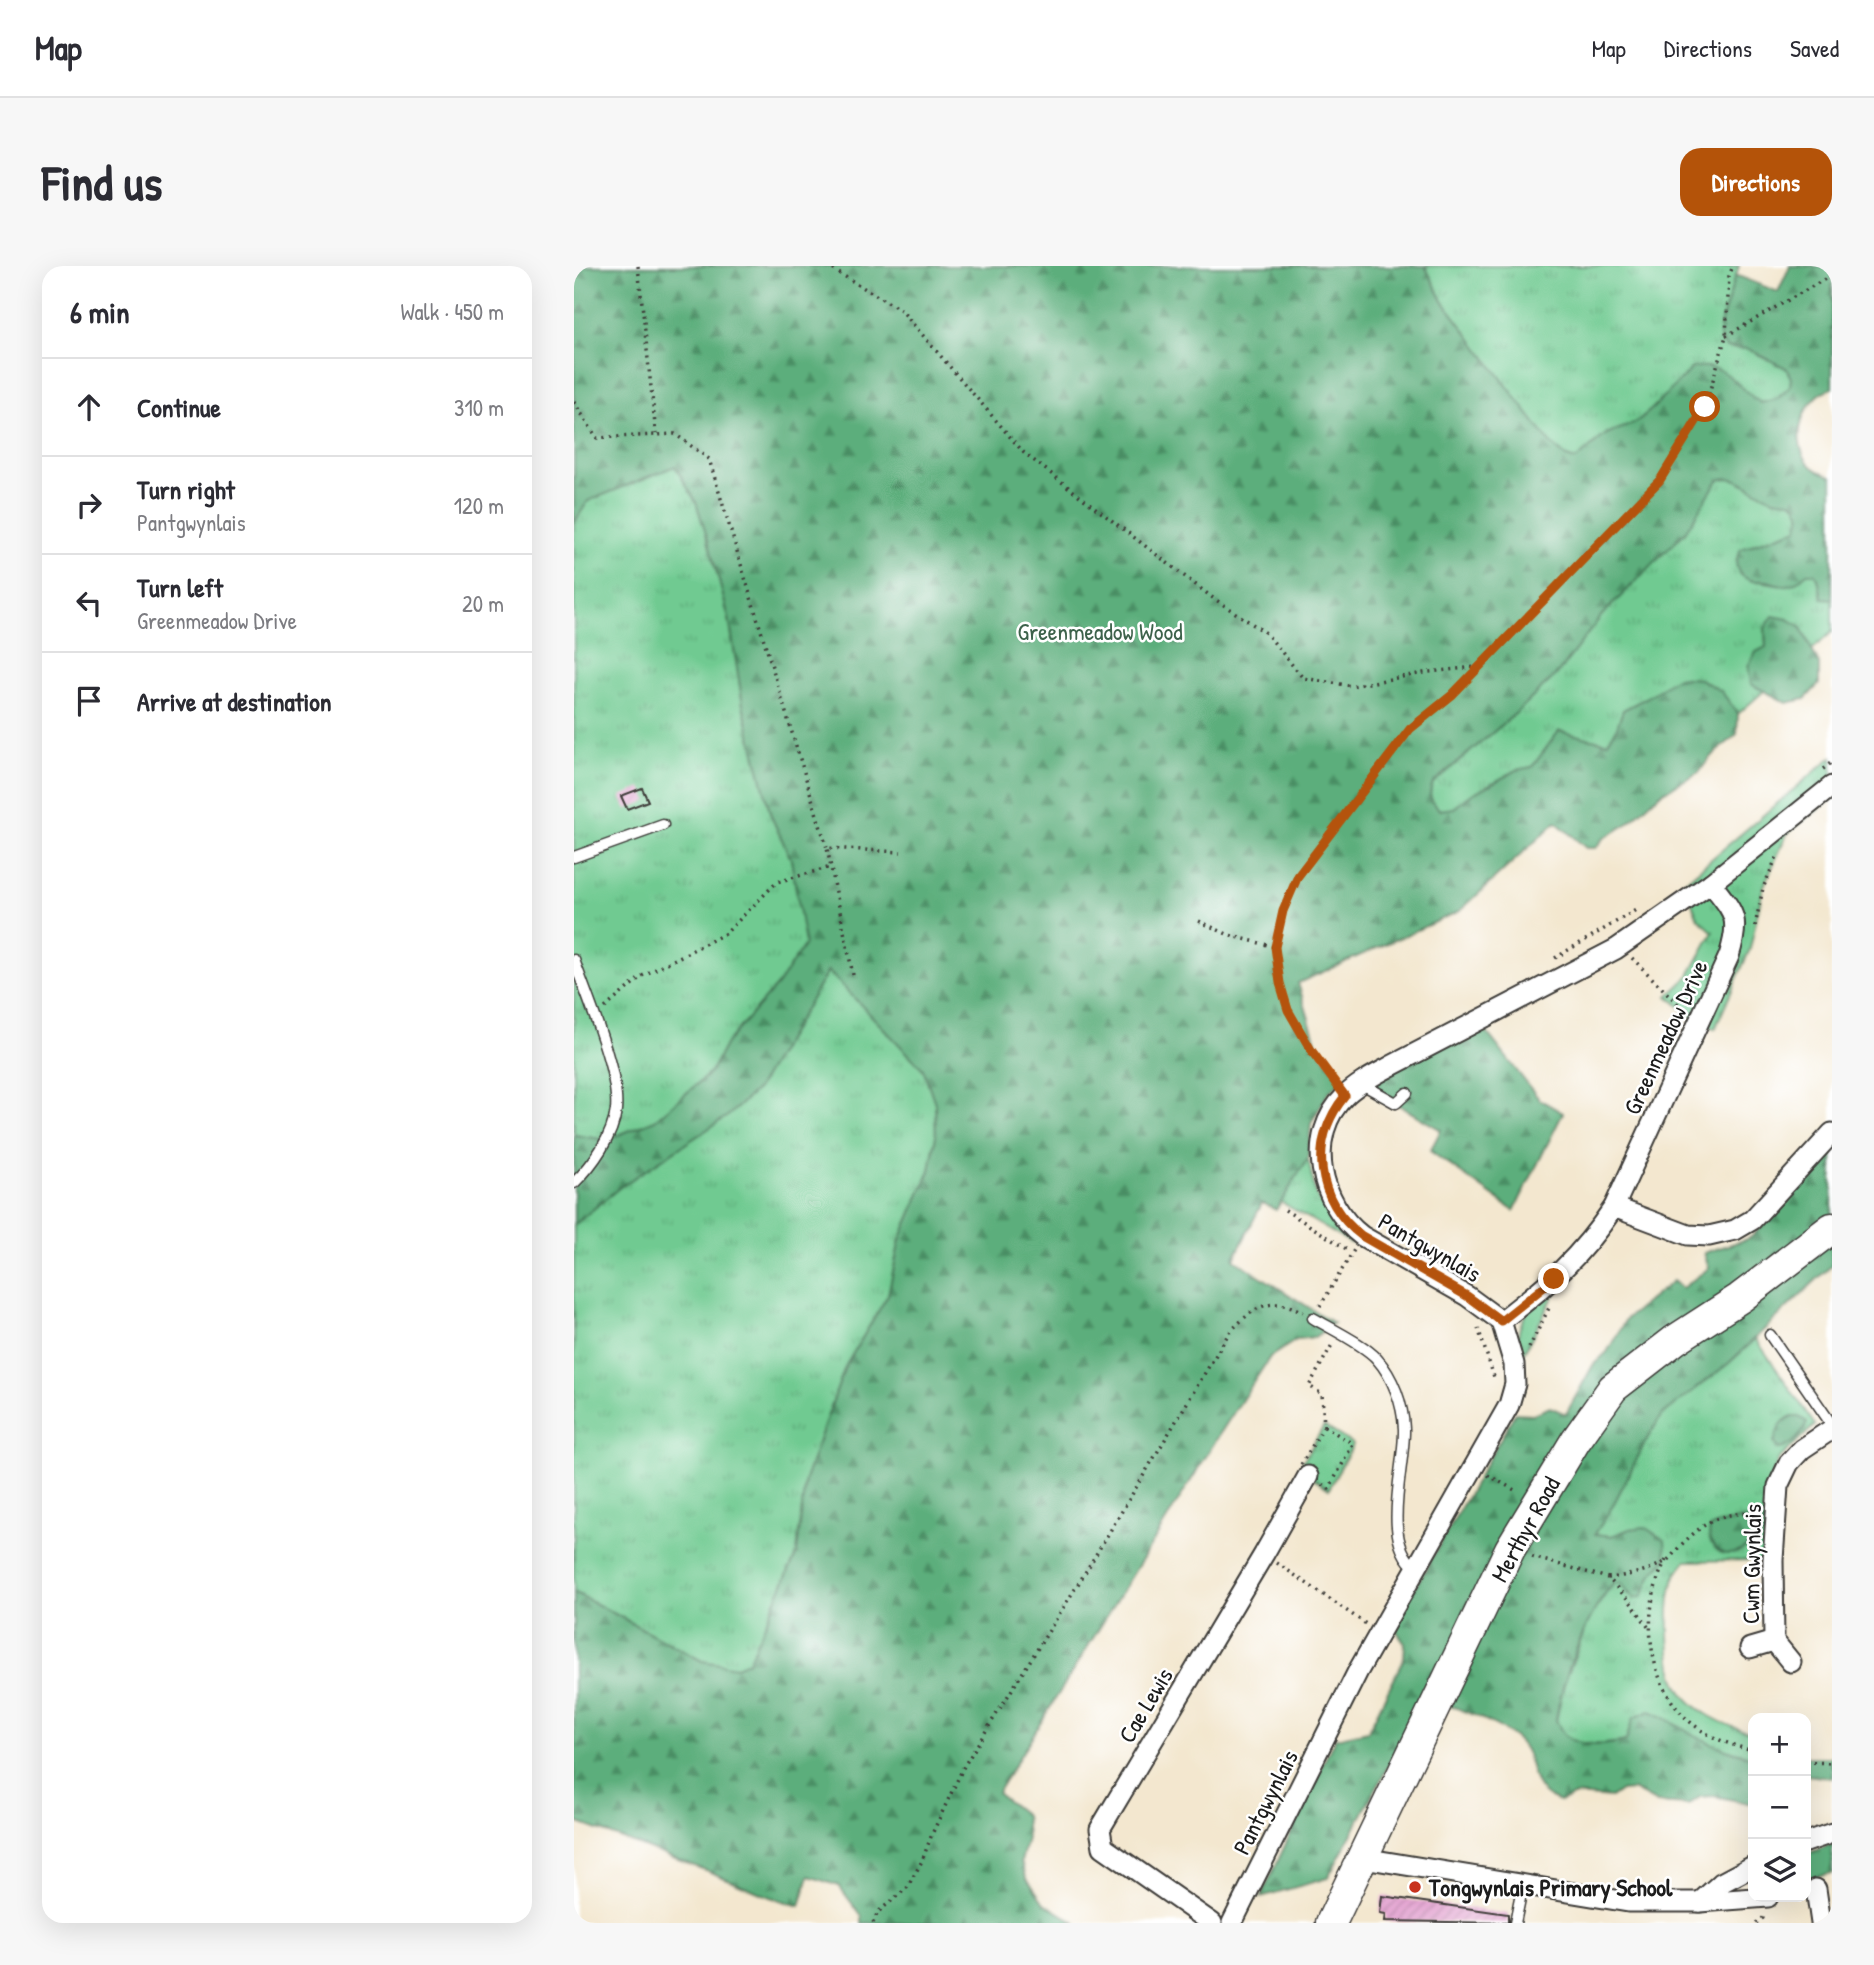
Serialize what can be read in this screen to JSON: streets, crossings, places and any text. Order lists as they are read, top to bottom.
{
  "streets": {
    "main road": ["Merthyr Road"],
    "street": [
      "Greenmeadow Drive",
      "Pantgwynlais",
      "Cwm Gwynlais",
      "Cae Lewis"
    ]
  },
  "crossings": [
    ["Greenmeadow Drive", "Pantgwynlais"]
  ],
  "parks": ["Greenmeadow Wood"],
  "places": ["Tongwynlais Primary School"],
  "page": {
    "header": "Map",
    "nav": ["Map", "Directions", "Saved"],
    "buttons": "Directions",
    "title": "Find us",
    "heading": ["6 min", "Walk · 450 m"],
    "list": [
      ["Continue", "310 m"],
      ["Turn right", "Pantgwynlais", "120 m"],
      ["Turn left", "Greenmeadow Drive", "20 m"],
      "Arrive at destination"
    ],
    "map_buttons": ["+", "−"]
  }
}
